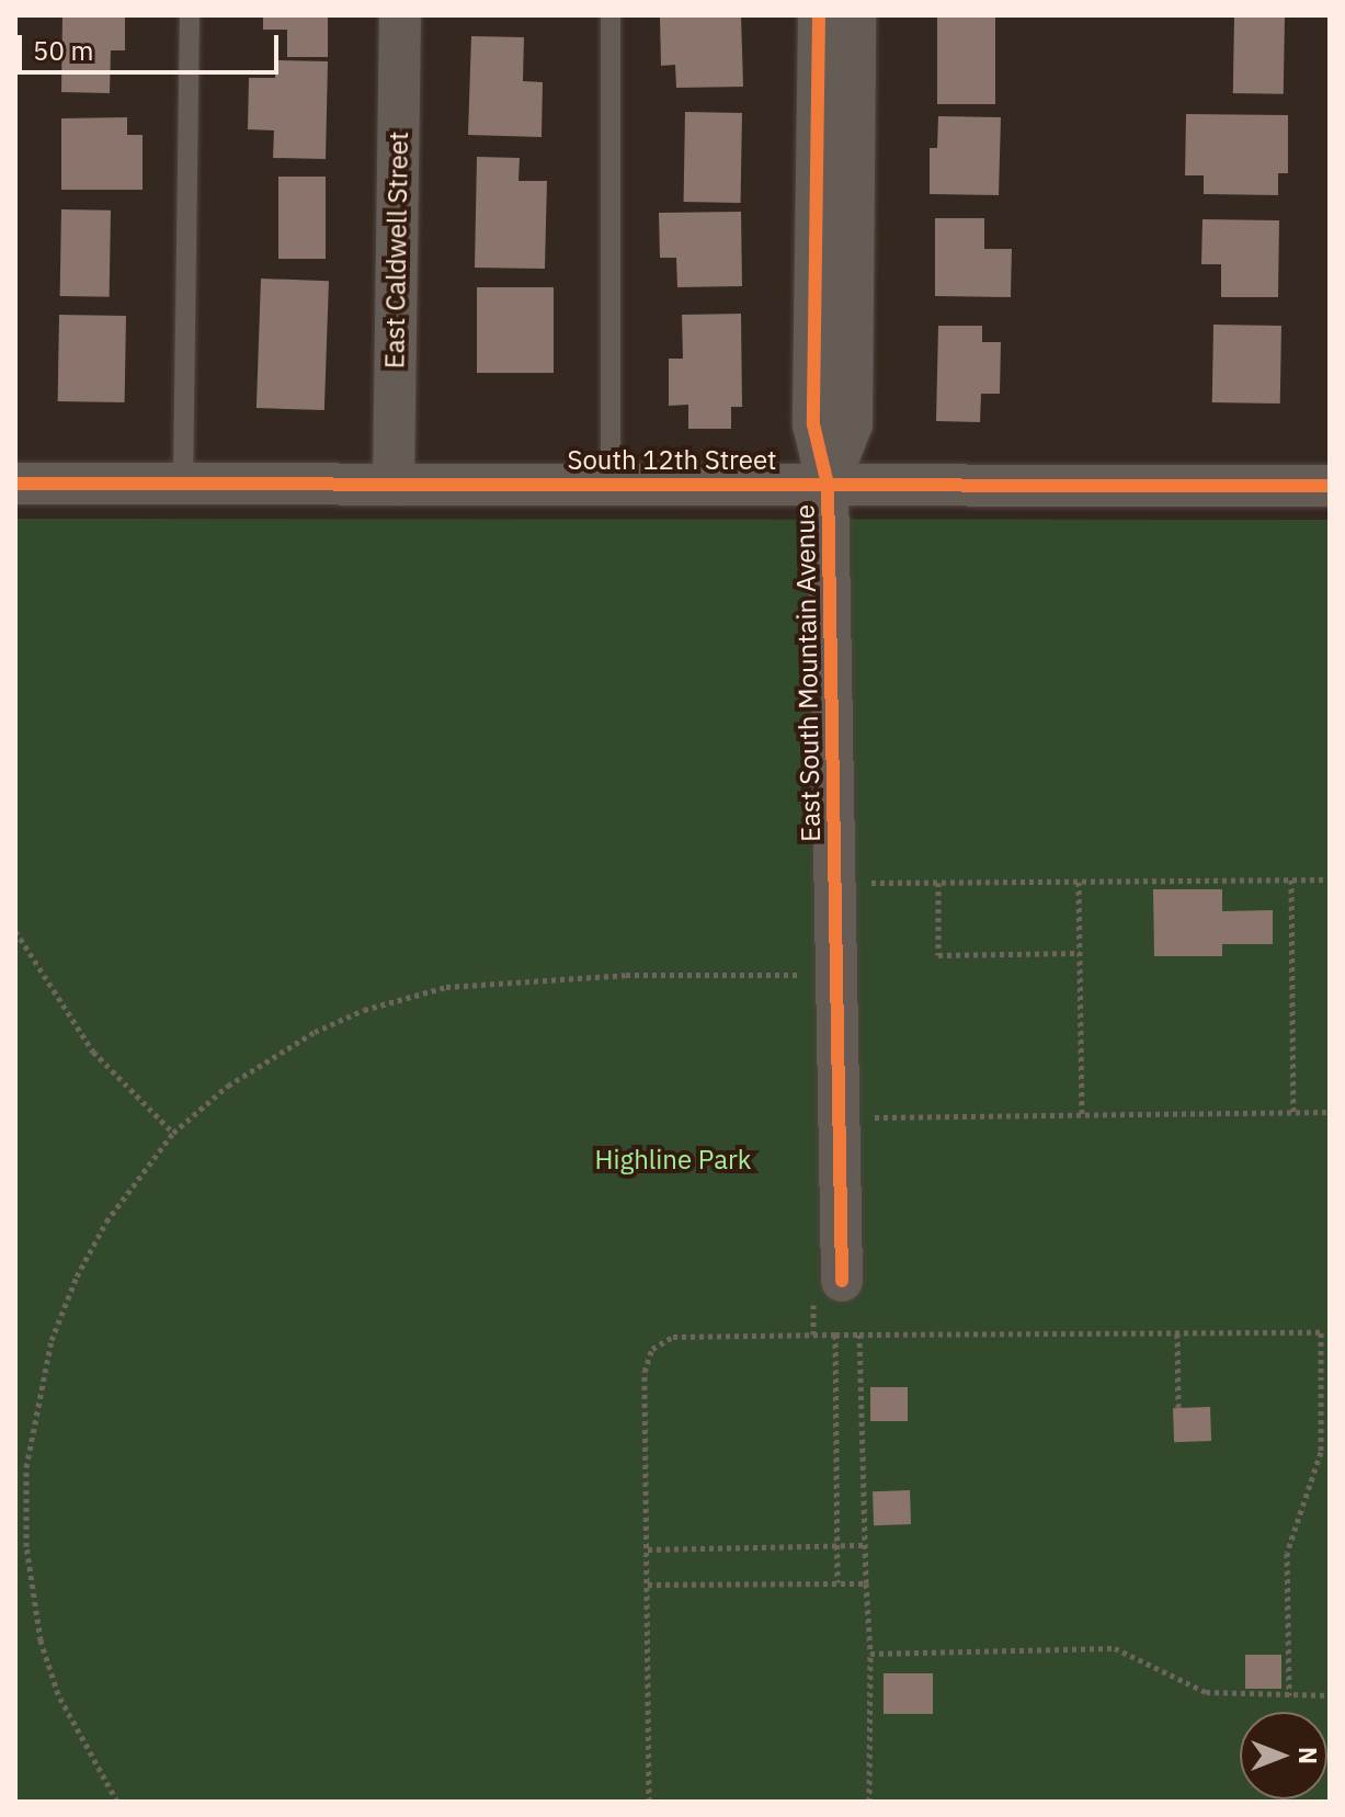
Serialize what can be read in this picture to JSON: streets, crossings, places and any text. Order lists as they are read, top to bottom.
{
  "streets": {
    "street": ["East Caldwell Street", "South 12th Street", "East South Mountain Avenue"]
  },
  "crossings": [
    ["East Caldwell Street", "South 12th Street"],
    ["South 12th Street", "East South Mountain Avenue"]
  ],
  "parks": ["Highline Park"],
  "scale_bar": "50 m",
  "north": "right"
}
